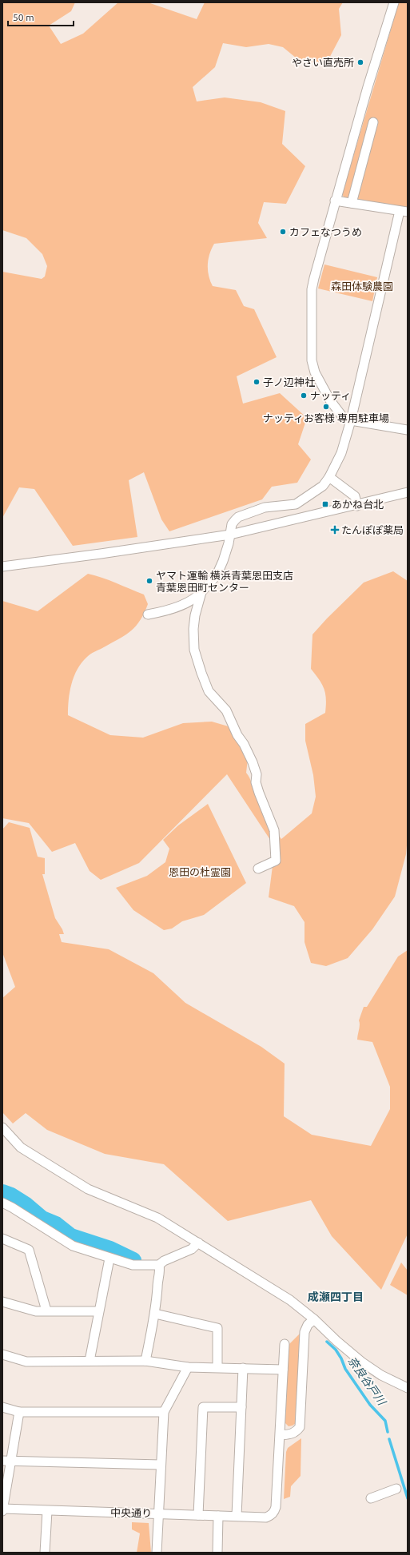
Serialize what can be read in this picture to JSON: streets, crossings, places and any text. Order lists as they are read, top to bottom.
{
  "streets": {
    "street": ["中央通り"]
  },
  "districts": ["成瀬四丁目"],
  "water": ["奈良谷戸川"],
  "parks": ["森田体験農園", "恩田の杜霊園"],
  "places": {
    "other": [
      "やさい直売所",
      "カフェなつうめ",
      "子ノ辺神社",
      "ナッティ",
      "ナッティお客様 専用駐車場",
      "ヤマト運輸 横浜青葉恩田支店 青葉恩田町センター"
    ],
    "transit": ["あかね台北"],
    "health": ["たんぽぽ薬局"]
  },
  "scale_bar": "50 m"
}
